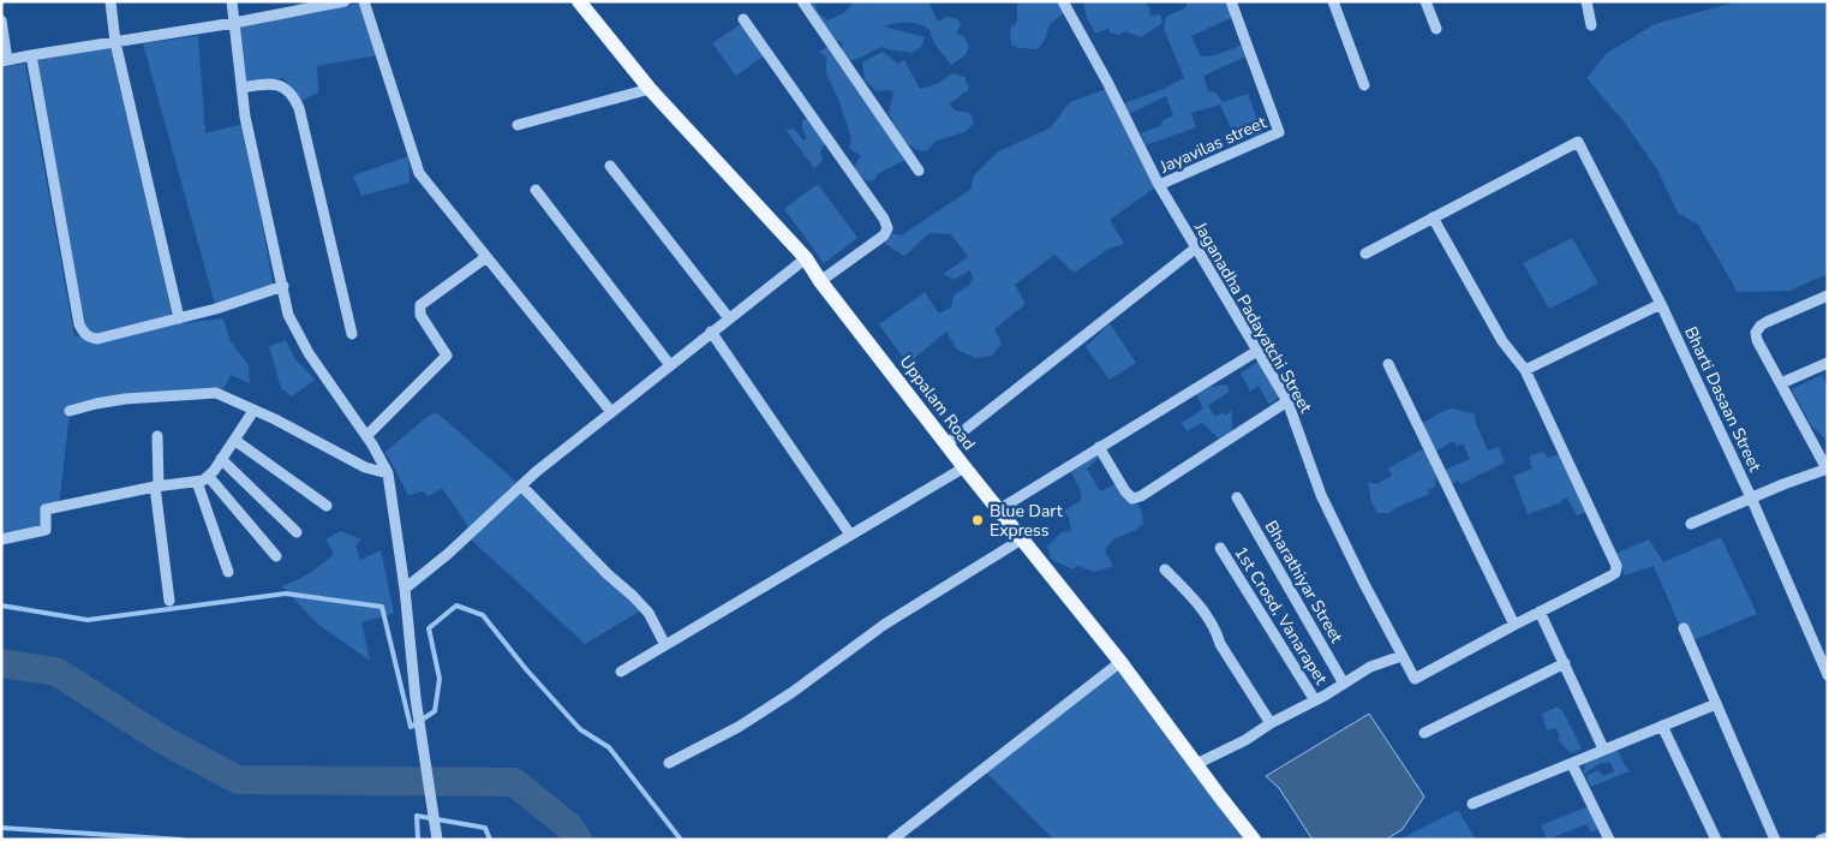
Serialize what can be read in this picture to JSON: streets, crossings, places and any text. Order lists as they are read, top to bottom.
{
  "streets": {
    "main road": ["Uppalam Road"],
    "street": [
      "Jayavilas street",
      "Jaganadha Padayatchi Street",
      "Bharti Dasaan Street",
      "Bharathiyar Street",
      "1st Crosd, Vanarapet"
    ]
  },
  "crossings": [
    ["Jayavilas street", "Jaganadha Padayatchi Street"]
  ],
  "places": ["Blue Dart Express"]
}
